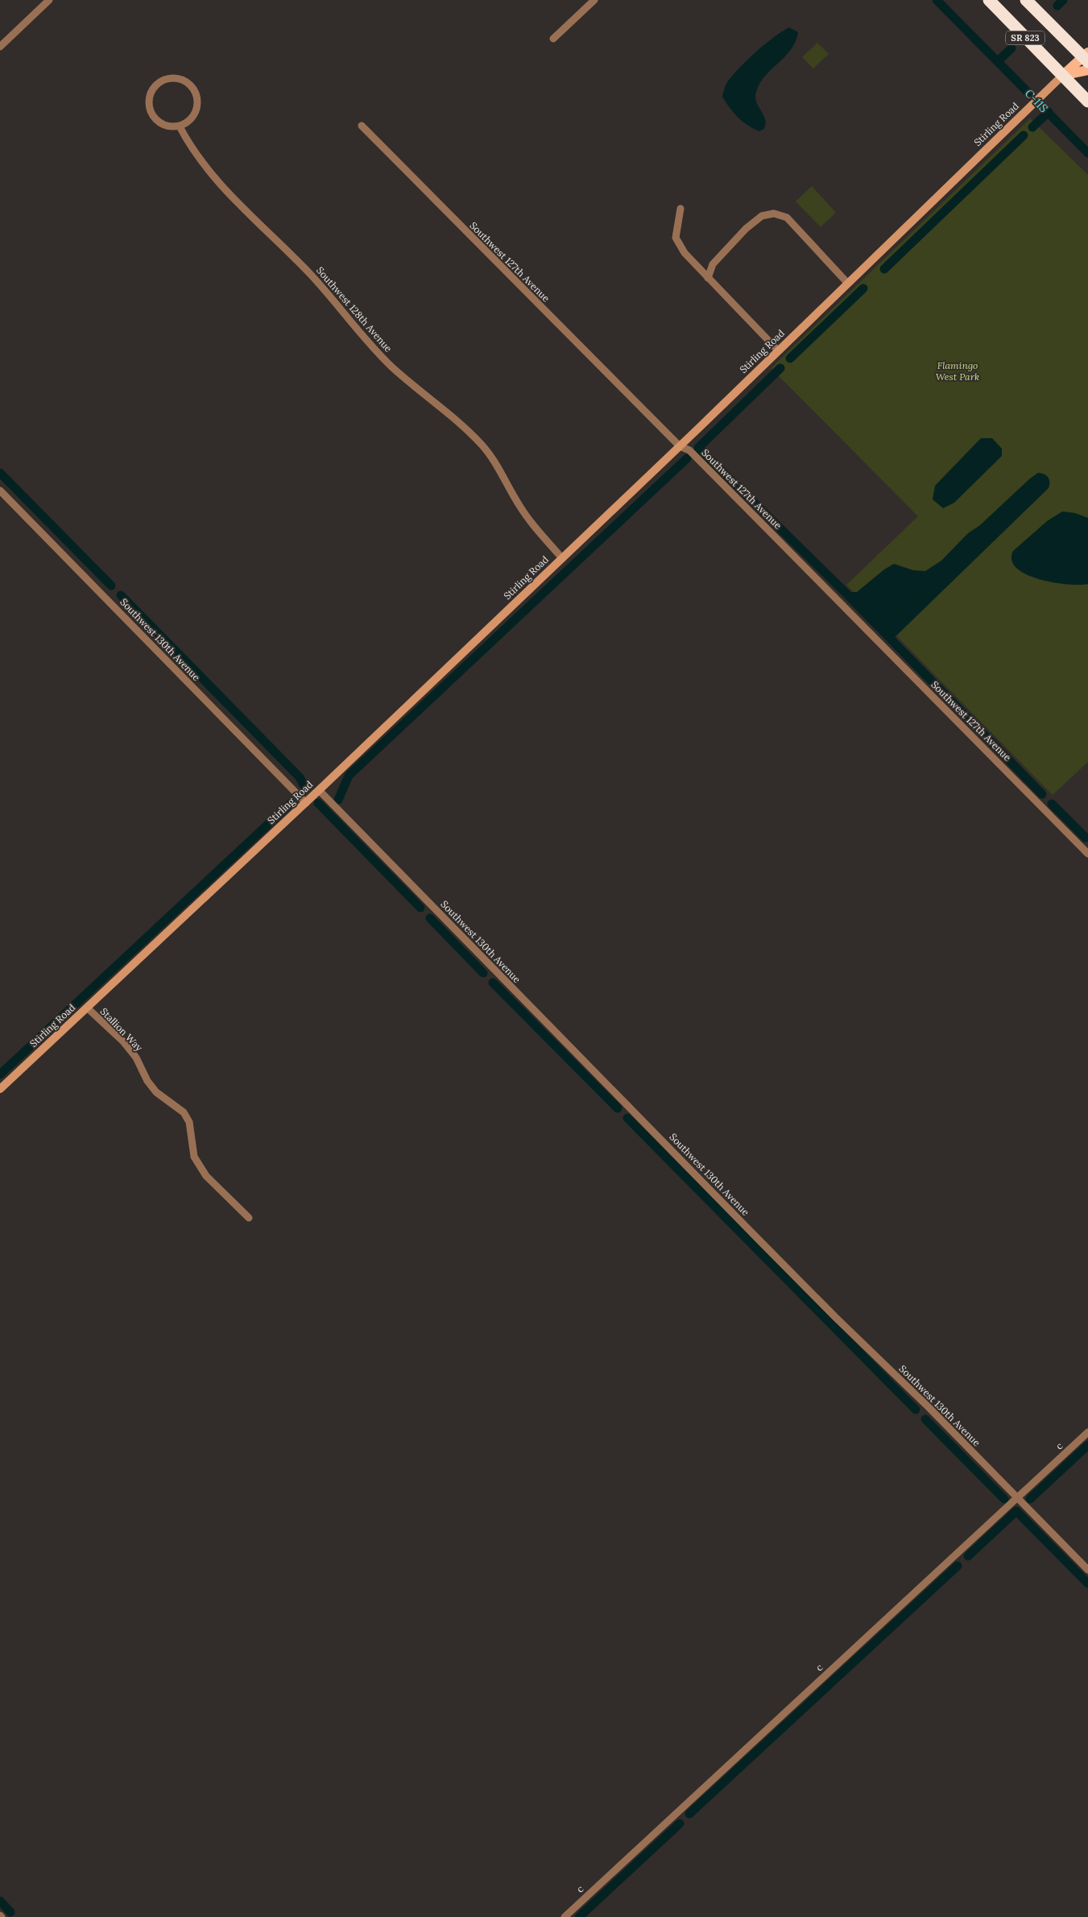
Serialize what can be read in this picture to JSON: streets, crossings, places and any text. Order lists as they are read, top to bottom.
{
  "streets": {
    "highway": ["SR 823"],
    "main road": ["Stirling Road"],
    "street": [
      "Southwest 127th Avenue",
      "Southwest 128th Avenue",
      "Southwest 130th Avenue",
      "Stallion Way",
      "c"
    ]
  },
  "crossings": [
    ["SR 823", "Stirling Road"],
    ["Stirling Road", "Southwest 127th Avenue"],
    ["Stirling Road", "Southwest 128th Avenue"],
    ["Stirling Road", "Southwest 130th Avenue"],
    ["Stirling Road", "Stallion Way"],
    ["Southwest 130th Avenue", "c"]
  ],
  "water": ["C-11S"],
  "parks": ["Flamingo West Park"]
}
